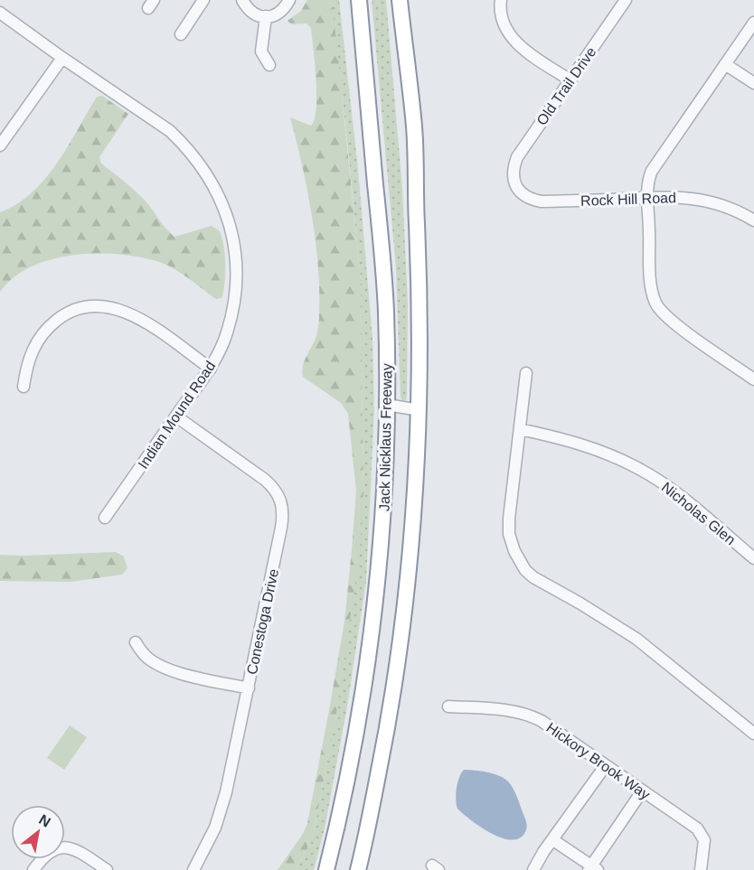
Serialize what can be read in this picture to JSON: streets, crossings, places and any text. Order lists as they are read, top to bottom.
{
  "streets": {
    "highway": ["Jack Nicklaus Freeway"],
    "street": [
      "Old Trail Drive",
      "Rock Hill Road",
      "Indian Mound Road",
      "Nicholas Glen",
      "Conestoga Drive",
      "Hickory Brook Way"
    ]
  },
  "crossings": [
    ["Old Trail Drive", "Rock Hill Road"],
    ["Indian Mound Road", "Conestoga Drive"]
  ],
  "north": "top right"
}
